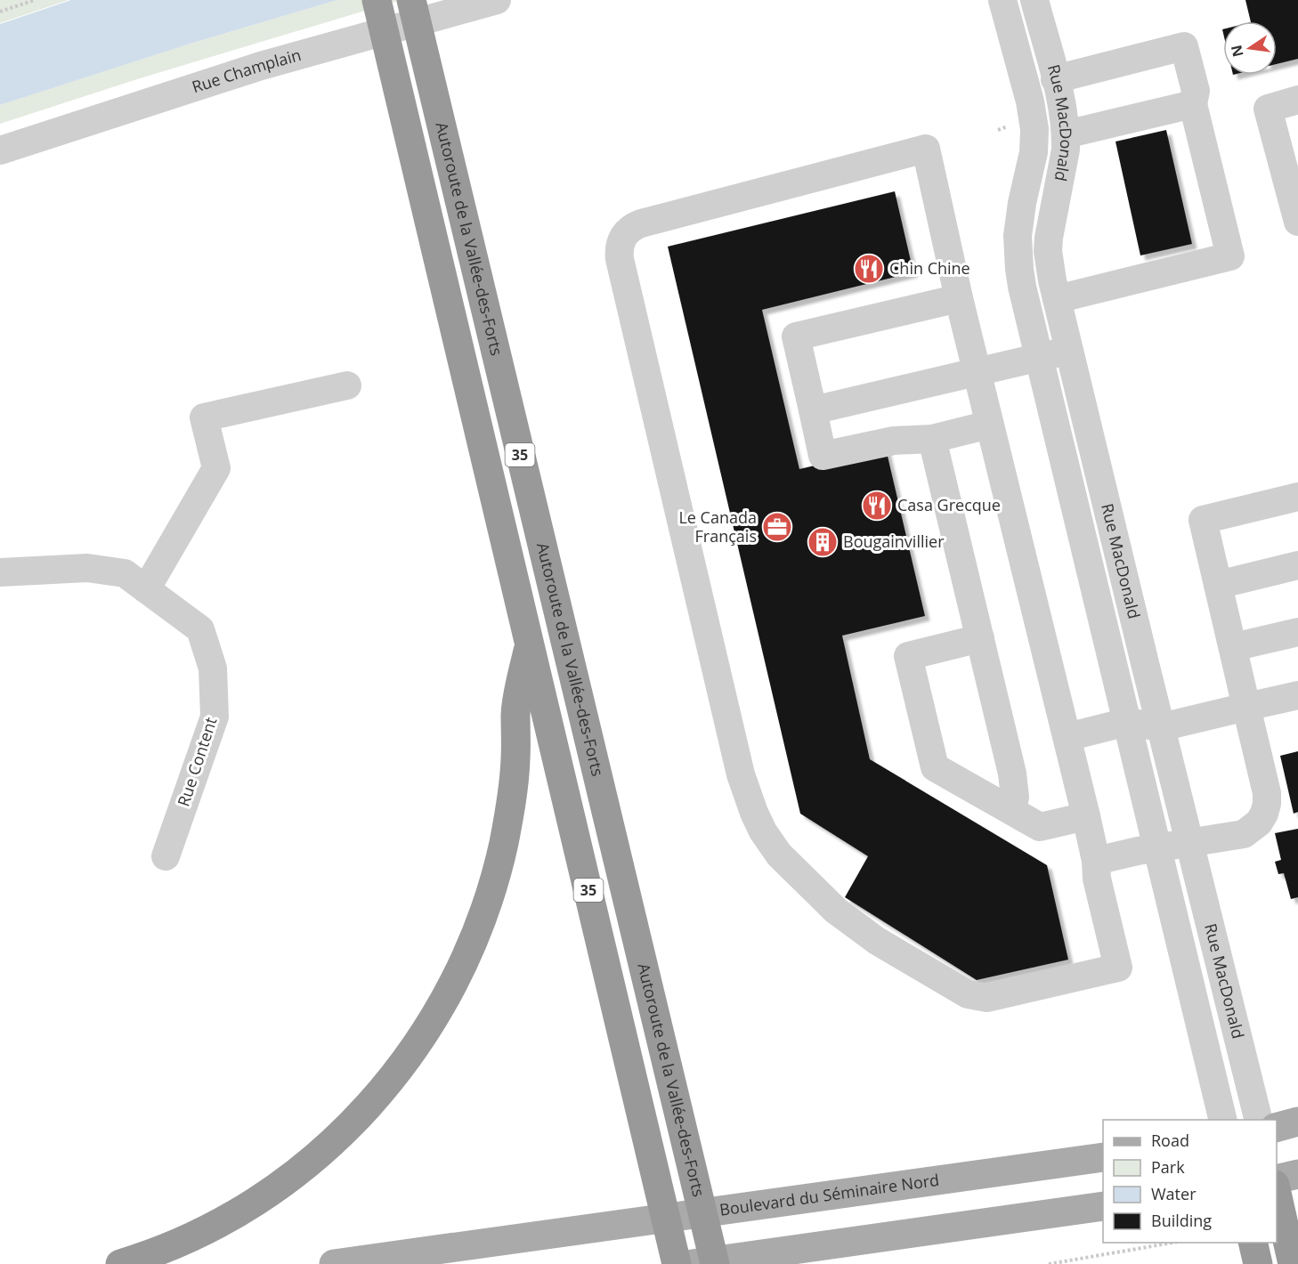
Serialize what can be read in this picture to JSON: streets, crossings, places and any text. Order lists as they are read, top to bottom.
{
  "streets": {
    "highway": ["Autoroute de la Vallée-des-Forts", "35"],
    "main road": ["Boulevard du Séminaire Nord"],
    "street": ["Rue Champlain", "Rue MacDonald", "Rue Content"]
  },
  "places": {
    "restaurant": ["Chin Chine", "Casa Grecque"],
    "office": ["Le Canada Français"],
    "building": ["Bougainvillier"]
  },
  "legend": [
    "Road",
    "Park",
    "Water",
    "Building"
  ],
  "north": "left"
}
